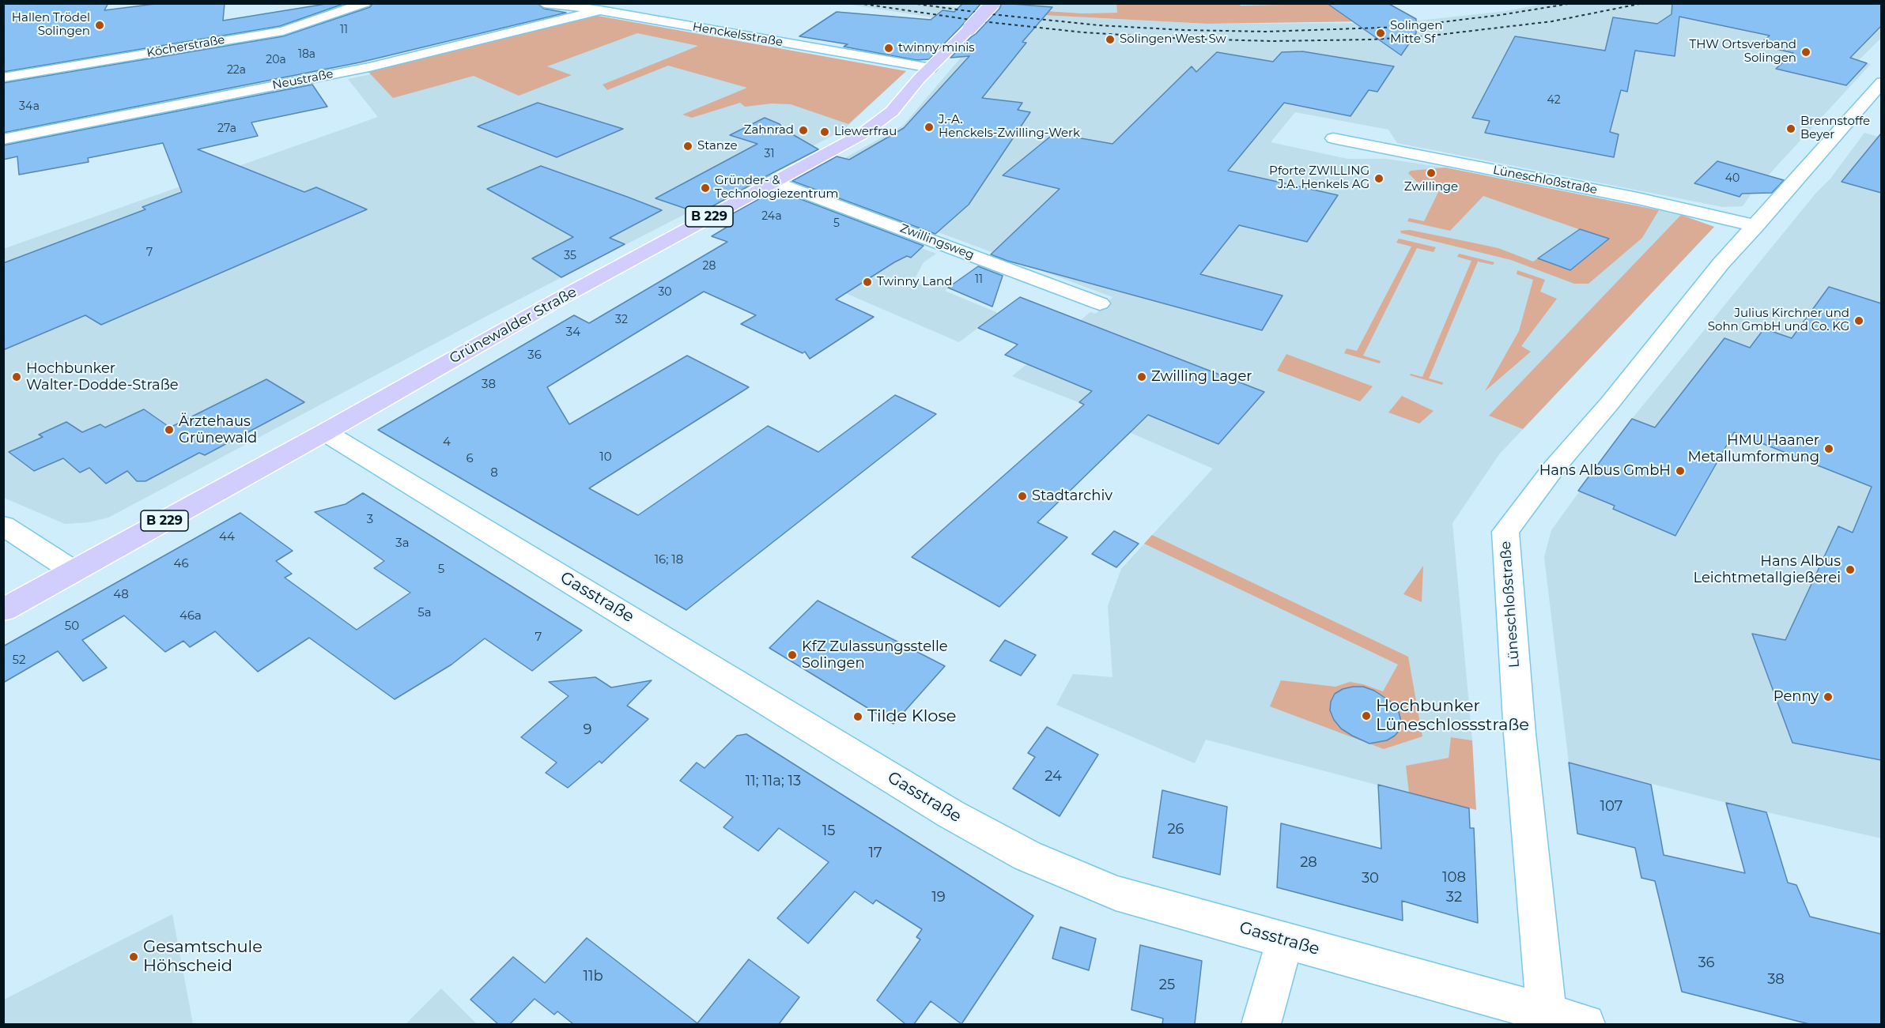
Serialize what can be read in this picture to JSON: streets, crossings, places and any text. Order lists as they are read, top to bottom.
{
  "streets": {
    "main road": ["B 229", "Grünewalder Straße"],
    "street": [
      "Henckelsstraße",
      "Köcherstraße",
      "Neustraße",
      "Lüneschloßstraße",
      "Zwillingsweg",
      "Gasstraße"
    ]
  },
  "crossings": [
    ["Henckelsstraße", "Neustraße"],
    ["Henckelsstraße", "Grünewalder Straße"],
    ["Lüneschloßstraße", "Gasstraße"],
    ["Zwillingsweg", "Grünewalder Straße"],
    ["Grünewalder Straße", "Gasstraße"]
  ],
  "places": [
    "Hallen Trödel Solingen",
    "Solingen Mitte Sf",
    "Solingen West Sw",
    "twinny minis",
    "THW Ortsverband Solingen",
    "J.-A. Henckels-Zwilling-Werk",
    "Brennstoffe Beyer",
    "Zahnrad",
    "Liewerfrau",
    "Stanze",
    "Zwillinge",
    "Pforte ZWILLING J.A. Henkels AG",
    "Gründer- & Technologiezentrum",
    "Twinny Land",
    "Julius Kirchner und Sohn GmbH und Co. KG",
    "Hochbunker Walter-Dodde-Straße",
    "Zwilling Lager",
    "Ärztehaus Grünewald",
    "HMU Haaner Metallumformung",
    "Hans Albus GmbH",
    "Stadtarchiv",
    "Hans Albus Leichtmetallgießerei",
    "KfZ Zulassungsstelle Solingen",
    "Penny",
    "Hochbunker Lüneschlossstraße",
    "Tilde Klose",
    "Gesamtschule Höhscheid"
  ],
  "house_numbers": [
    "11",
    "18a",
    "20a",
    "22a",
    "42",
    "34a",
    "27a",
    "31",
    "40",
    "24a",
    "5",
    "7",
    "35",
    "28",
    "11",
    "30",
    "32",
    "34",
    "36",
    "38",
    "4",
    "10",
    "6",
    "8",
    "3",
    "44",
    "3a",
    "16; 18",
    "46",
    "5",
    "48",
    "5a",
    "46a",
    "50",
    "7",
    "52",
    "9",
    "24",
    "11; 11a; 13",
    "107",
    "26",
    "15",
    "17",
    "28",
    "108",
    "30",
    "19",
    "32",
    "36",
    "11b",
    "38",
    "25"
  ]
}
